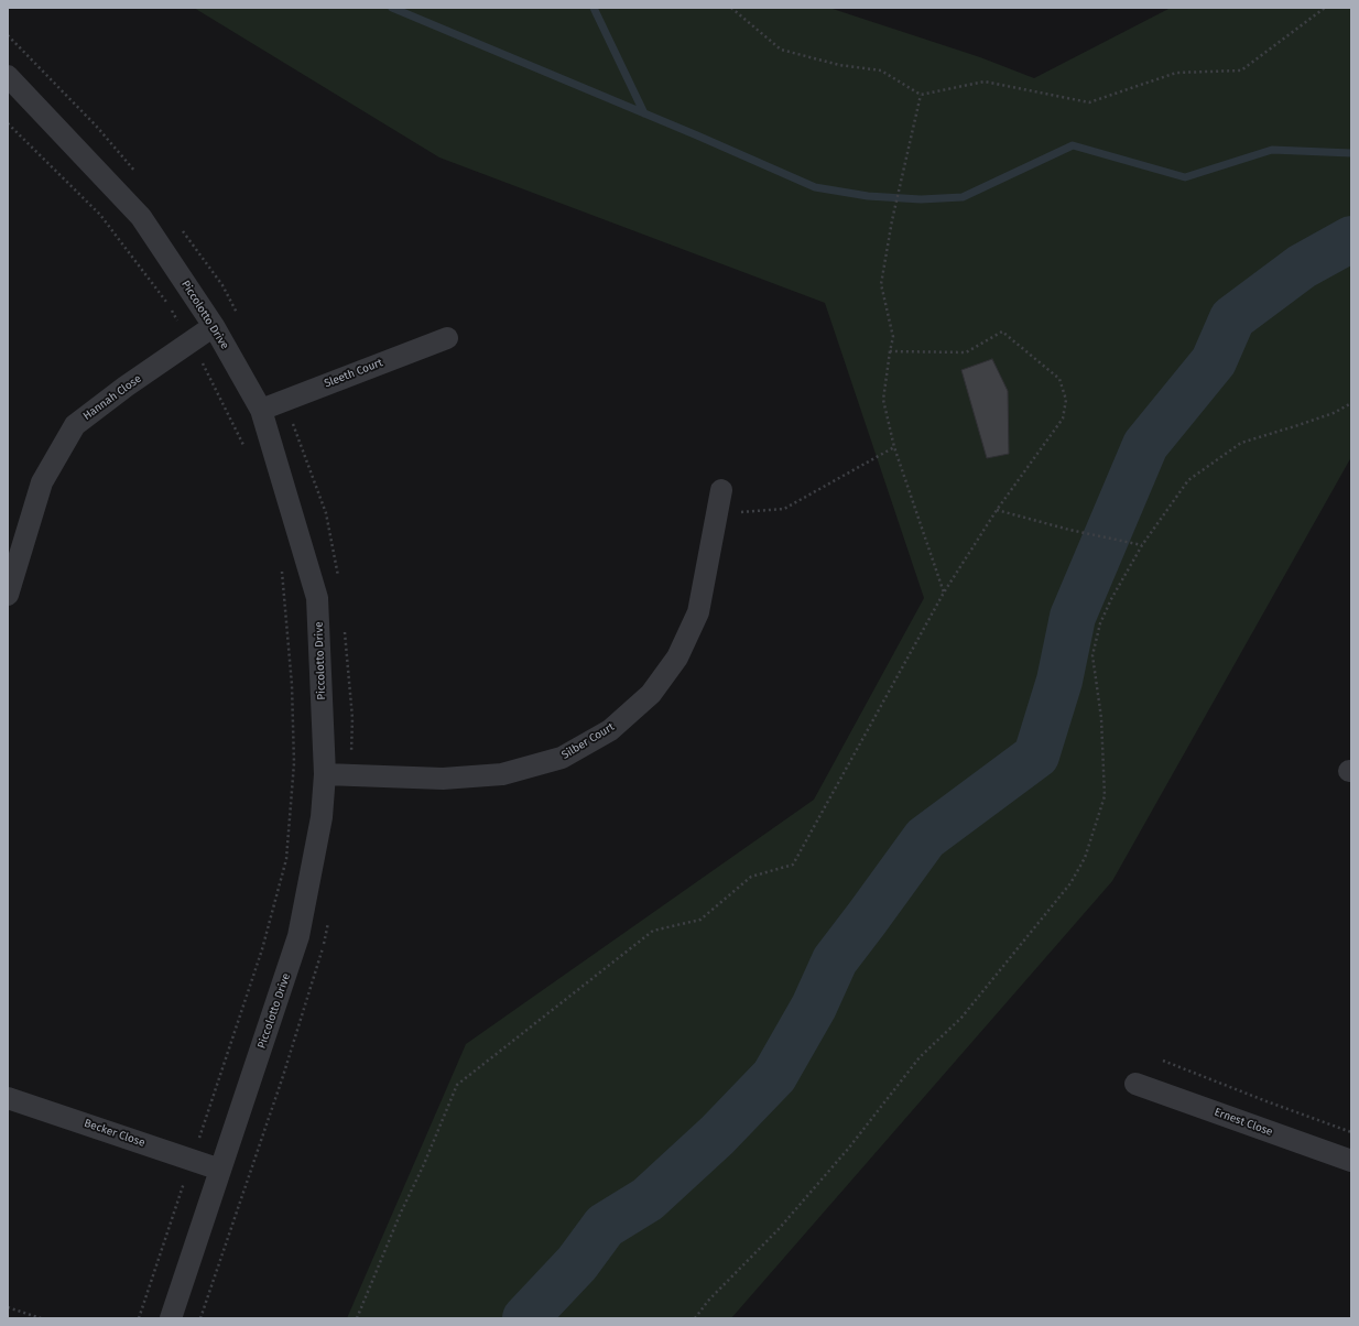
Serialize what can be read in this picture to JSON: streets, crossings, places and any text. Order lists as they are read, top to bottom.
{
  "streets": {
    "street": [
      "Piccolotto Drive",
      "Sleeth Court",
      "Hannah Close",
      "Silber Court",
      "Ernest Close",
      "Becker Close"
    ]
  },
  "crossings": [
    ["Piccolotto Drive", "Sleeth Court"],
    ["Piccolotto Drive", "Hannah Close"],
    ["Piccolotto Drive", "Silber Court"],
    ["Piccolotto Drive", "Becker Close"]
  ]
}
